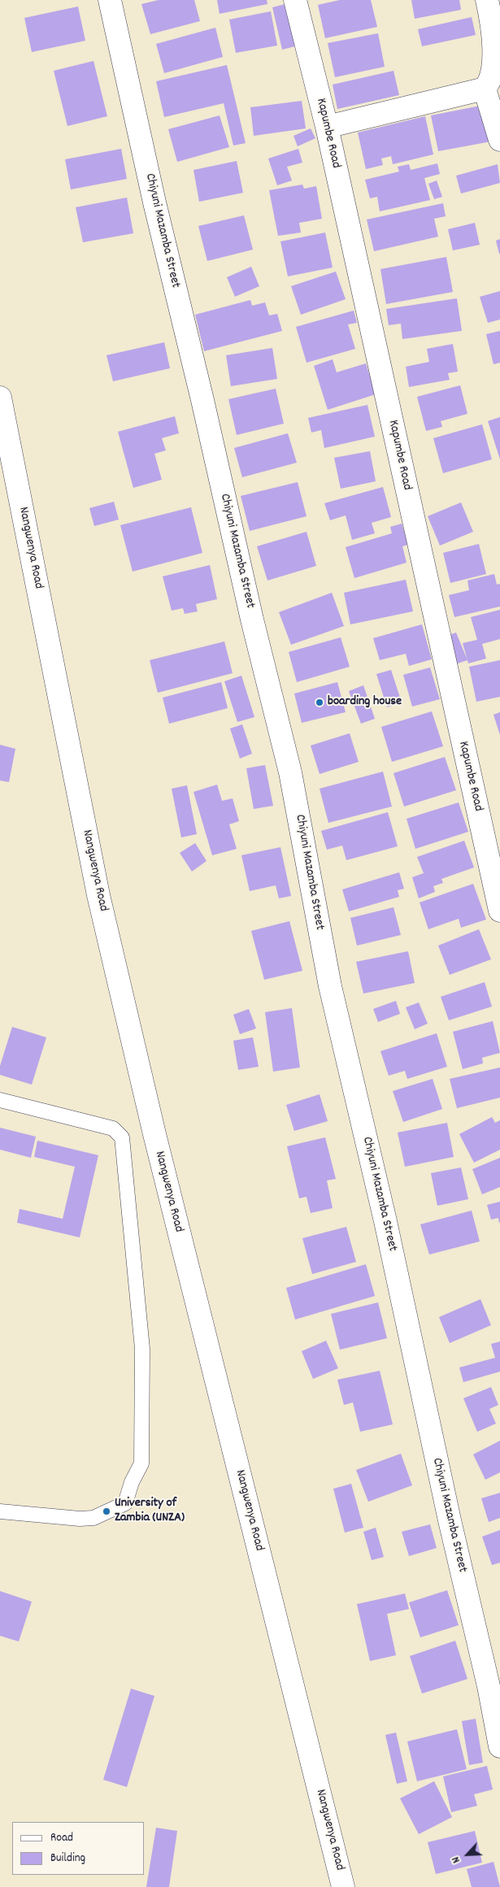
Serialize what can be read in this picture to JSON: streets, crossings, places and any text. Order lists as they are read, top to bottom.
{
  "streets": {
    "street": ["Kapumbe Road", "Chiyuni Mazamba Street", "Nangwenya Road"]
  },
  "places": ["boarding house", "University of Zambia (UNZA)"],
  "legend": ["Road", "Building"],
  "north": "bottom left"
}
